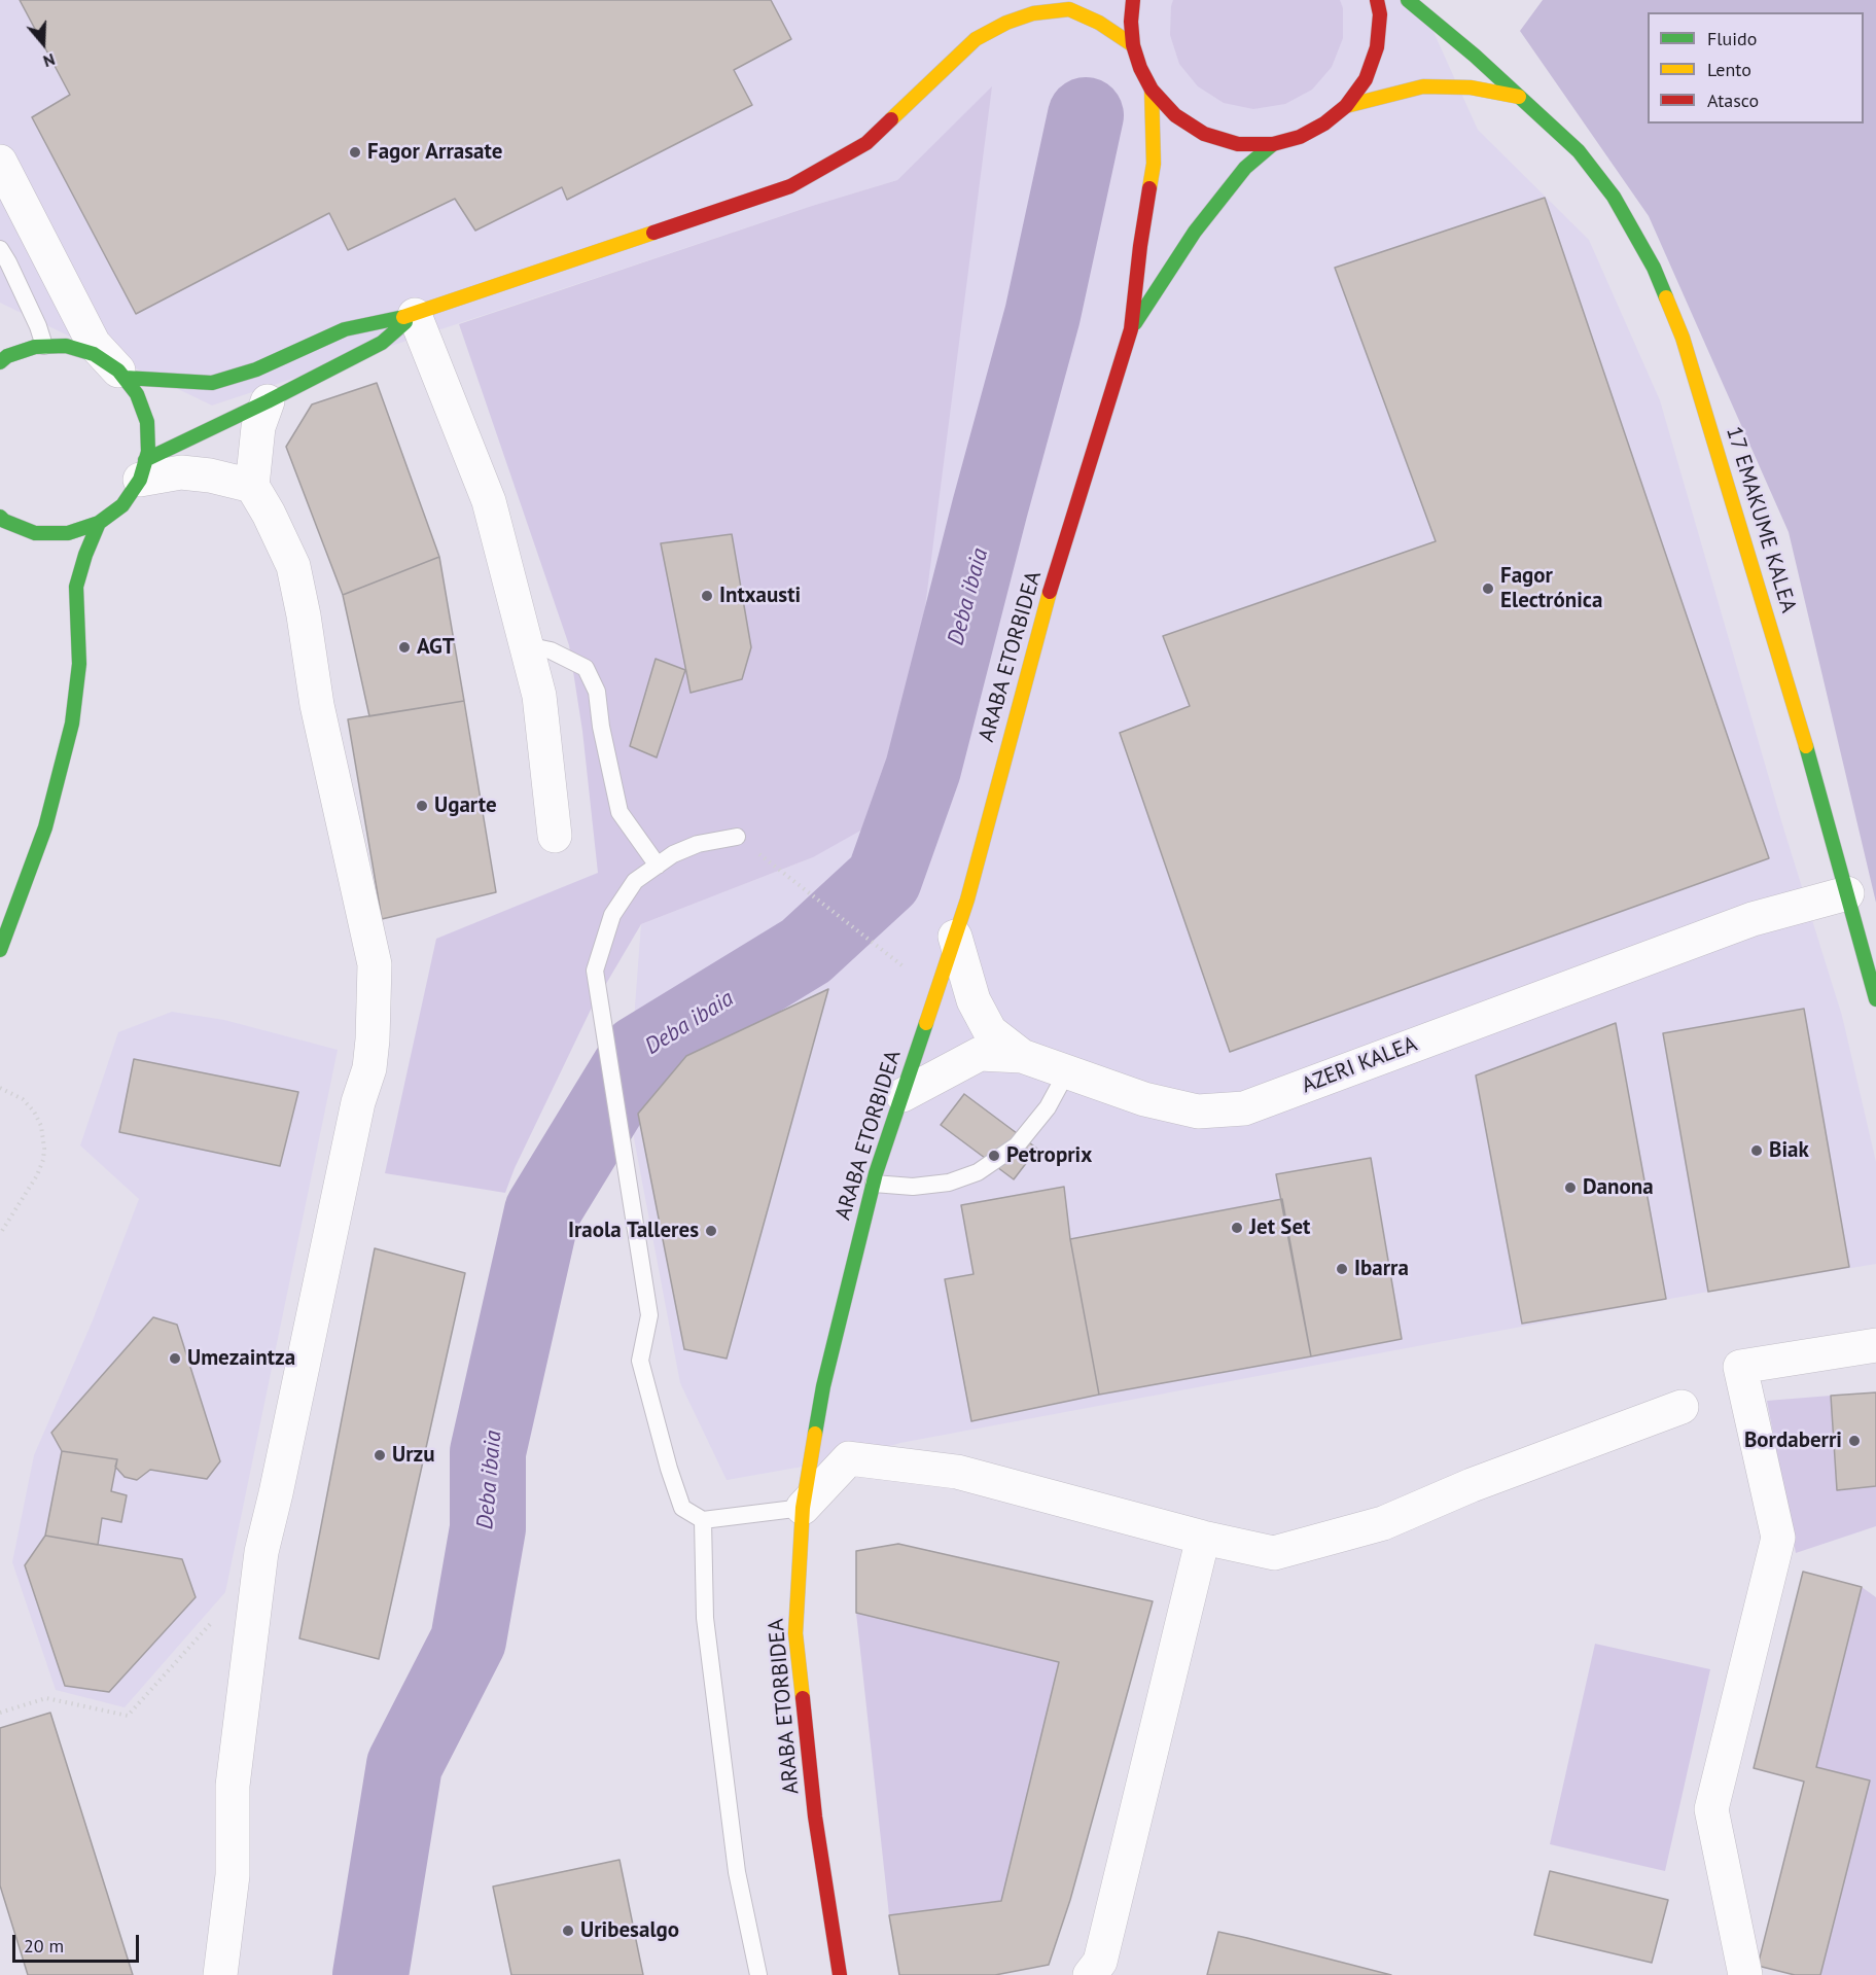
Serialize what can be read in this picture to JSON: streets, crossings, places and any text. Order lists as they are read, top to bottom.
{
  "streets": {
    "street": ["17 EMAKUME KALEA", "ARABA ETORBIDEA", "AZERI KALEA"]
  },
  "crossings": [
    ["ARABA ETORBIDEA", "AZERI KALEA"]
  ],
  "water": ["Deba ibaia"],
  "places": [
    "Fagor Arrasate",
    "Fagor Electrónica",
    "Intxausti",
    "AGT",
    "Ugarte",
    "Biak",
    "Petroprix",
    "Danona",
    "Jet Set",
    "Iraola Talleres",
    "Ibarra",
    "Umezaintza",
    "Bordaberri",
    "Urzu",
    "Uribesalgo"
  ],
  "legend": ["Fluido", "Lento", "Atasco"],
  "scale_bar": "20 m",
  "north": "bottom"
}
